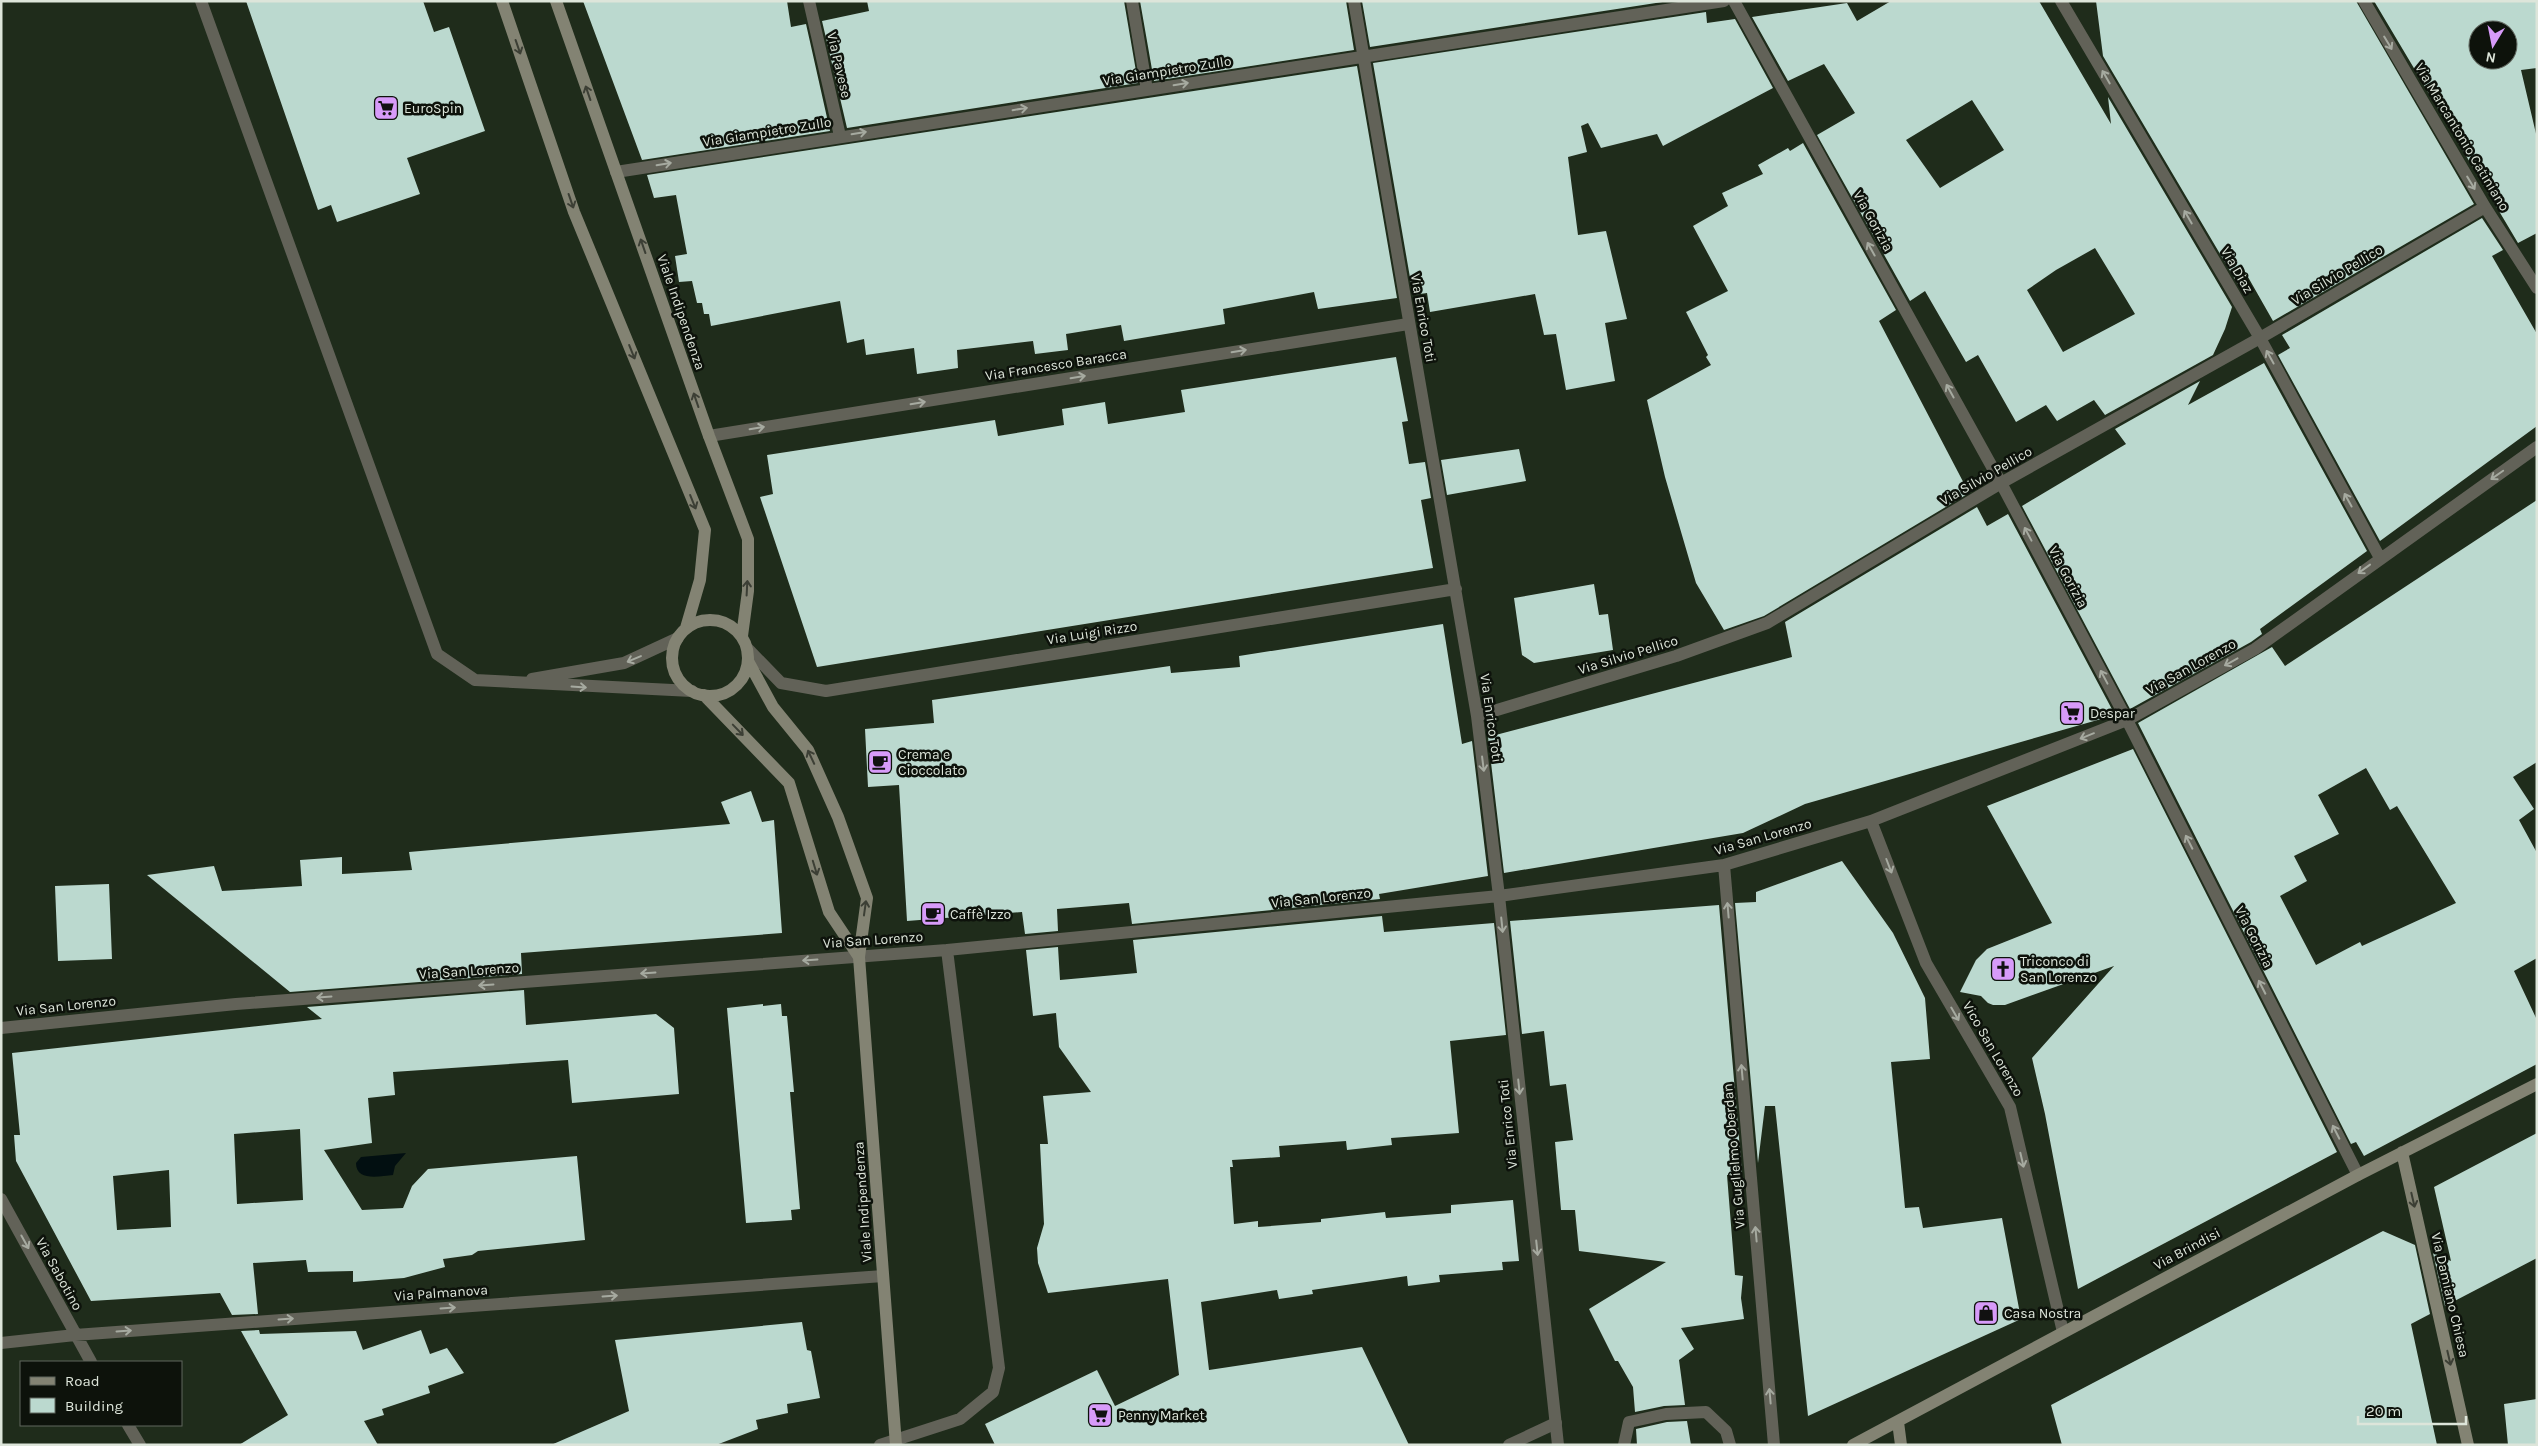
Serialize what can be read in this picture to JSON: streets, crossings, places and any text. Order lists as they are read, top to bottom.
{
  "streets": {
    "main road": ["Viale Indipendenza", "Via Brindisi", "Via Damiano Chiesa"],
    "street": [
      "Via Pavese",
      "Via Giampietro Zullo",
      "Via Marcantonio Catiniano",
      "Via Gorizia",
      "Via Diaz",
      "Via Silvio Pellico",
      "Via Enrico Toti",
      "Via Francesco Baracca",
      "Via Luigi Rizzo",
      "Via San Lorenzo",
      "Vico San Lorenzo",
      "Via Guglielmo Oberdan",
      "Via Sabotino",
      "Via Palmanova"
    ]
  },
  "crossings": [
    ["Via Pavese", "Via Giampietro Zullo"],
    ["Via Giampietro Zullo", "Viale Indipendenza"],
    ["Via Giampietro Zullo", "Via Enrico Toti"],
    ["Via Marcantonio Catiniano", "Via Silvio Pellico"],
    ["Via Gorizia", "Via Silvio Pellico"],
    ["Via Gorizia", "Via San Lorenzo"],
    ["Via Gorizia", "Via Brindisi"],
    ["Via Diaz", "Via Silvio Pellico"],
    ["Via Diaz", "Via San Lorenzo"],
    ["Via Silvio Pellico", "Via Enrico Toti"],
    ["Viale Indipendenza", "Via Francesco Baracca"],
    ["Viale Indipendenza", "Via Luigi Rizzo"],
    ["Viale Indipendenza", "Via San Lorenzo"],
    ["Viale Indipendenza", "Via Palmanova"],
    ["Via Enrico Toti", "Via Francesco Baracca"],
    ["Via Enrico Toti", "Via Luigi Rizzo"],
    ["Via Enrico Toti", "Via San Lorenzo"],
    ["Via San Lorenzo", "Vico San Lorenzo"],
    ["Via San Lorenzo", "Via Guglielmo Oberdan"],
    ["Vico San Lorenzo", "Via Brindisi"],
    ["Via Brindisi", "Via Damiano Chiesa"],
    ["Via Sabotino", "Via Palmanova"]
  ],
  "one_way": [
    "Via Giampietro Zullo",
    "Via Marcantonio Catiniano",
    "Via Gorizia",
    "Via Diaz",
    "Via Enrico Toti",
    "Via Francesco Baracca",
    "Via San Lorenzo",
    "Vico San Lorenzo",
    "Via Guglielmo Oberdan",
    "Via Sabotino",
    "Via Palmanova",
    "Via Damiano Chiesa"
  ],
  "places": {
    "supermarket": ["EuroSpin", "Despar", "Penny Market"],
    "cafe": ["Crema e Cioccolato", "Caffè Izzo"],
    "church": ["Triconco di San Lorenzo"],
    "shop": ["Casa Nostra"]
  },
  "legend": ["Road", "Building"],
  "scale_bar": "20 m",
  "north": "bottom"
}
